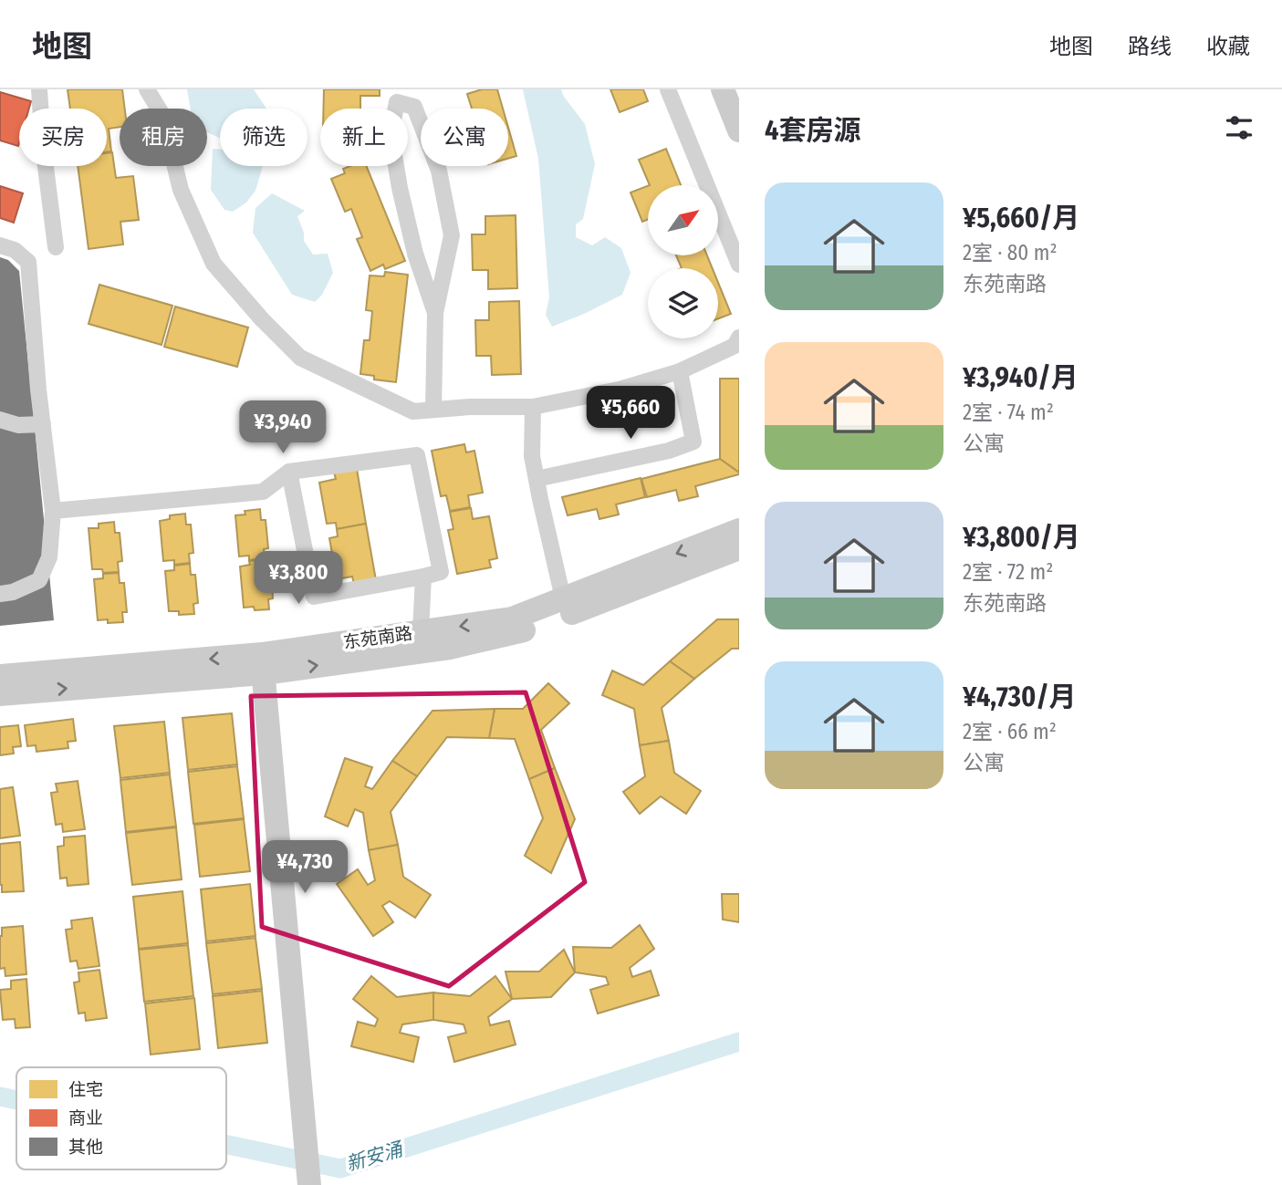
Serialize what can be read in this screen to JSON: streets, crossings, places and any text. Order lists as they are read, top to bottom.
{
  "streets": {
    "street": ["东苑南路"]
  },
  "water": ["新安涌"],
  "legend": ["住宅", "商业", "其他"],
  "north": "top right",
  "page": {
    "header": "地图",
    "nav": ["地图", "路线", "收藏"],
    "heading": "4套房源",
    "chip": [
      "买房",
      "租房",
      "筛选",
      "新上",
      "公寓"
    ],
    "list": [
      {
        "name": "¥5,660/月",
        "note": "2室 · 80 m² · 东苑南路"
      },
      {
        "name": "¥3,940/月",
        "note": "2室 · 74 m² · 公寓"
      },
      {
        "name": "¥3,800/月",
        "note": "2室 · 72 m² · 东苑南路"
      },
      {
        "name": "¥4,730/月",
        "note": "2室 · 66 m² · 公寓"
      }
    ],
    "price": [
      "¥5,660",
      "¥3,940",
      "¥3,800",
      "¥4,730"
    ]
  }
}
